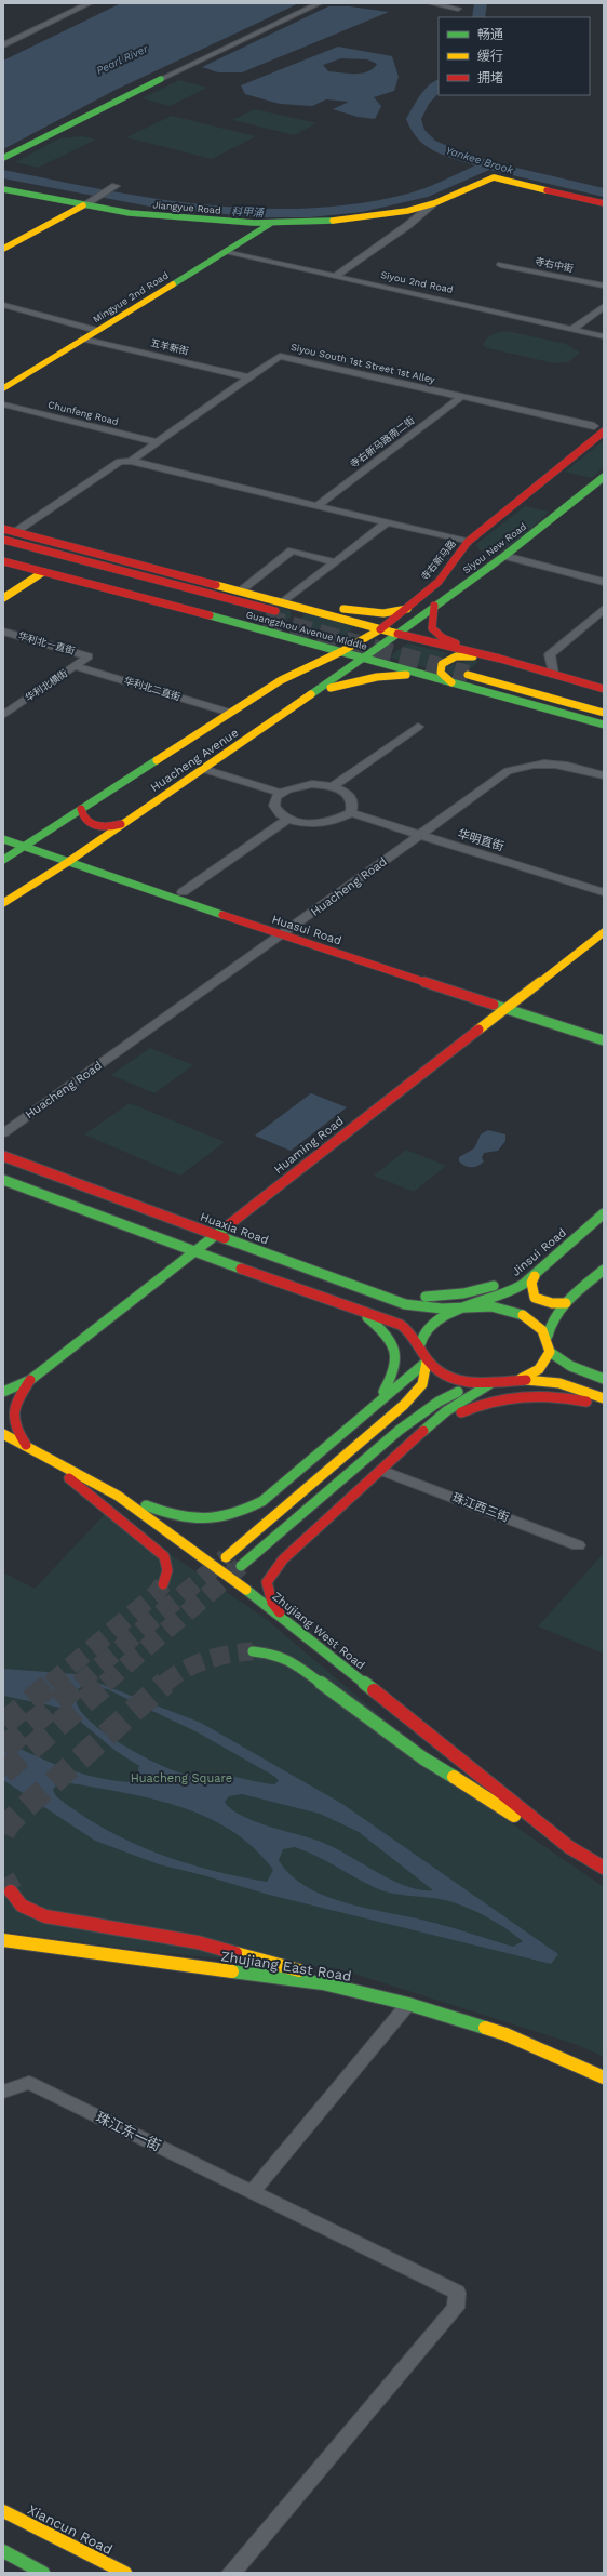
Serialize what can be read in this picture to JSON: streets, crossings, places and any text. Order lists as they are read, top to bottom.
{
  "streets": {
    "main road": [
      "Jiangyue Road",
      "Mingyue 2nd Road",
      "Siyou New Road",
      "寺右新马路",
      "Guangzhou Avenue Middle",
      "Huacheng Avenue",
      "Huasui Road",
      "Huaming Road",
      "Huaxia Road",
      "Jinsui Road",
      "Zhujiang West Road",
      "Zhujiang East Road",
      "Xiancun Road"
    ],
    "street": [
      "寺右中街",
      "Siyou 2nd Road",
      "五羊新街",
      "Siyou South 1st Street 1st Alley",
      "Chunfeng Road",
      "寺右新马路南二街",
      "华利北一直街",
      "华利北横街",
      "华利北二直街",
      "华明直街",
      "Huacheng Road",
      "珠江西三街",
      "珠江东一街"
    ]
  },
  "crossings": [
    ["Jiangyue Road", "Mingyue 2nd Road"],
    ["Siyou 2nd Road", "Mingyue 2nd Road"],
    ["Mingyue 2nd Road", "五羊新街"],
    ["五羊新街", "Siyou South 1st Street 1st Alley"],
    ["Siyou South 1st Street 1st Alley", "Chunfeng Road"],
    ["Siyou South 1st Street 1st Alley", "寺右新马路南二街"],
    ["Siyou South 1st Street 1st Alley", "Guangzhou Avenue Middle"],
    ["Siyou New Road", "寺右新马路"],
    ["Siyou New Road", "Guangzhou Avenue Middle"],
    ["Siyou New Road", "Huacheng Avenue"],
    ["Guangzhou Avenue Middle", "Huacheng Avenue"],
    ["华利北一直街", "华利北横街"],
    ["华利北横街", "华利北二直街"],
    ["华利北二直街", "Huacheng Avenue"],
    ["Huacheng Avenue", "Huasui Road"],
    ["华明直街", "Huacheng Road"],
    ["Huacheng Road", "Huasui Road"],
    ["Huasui Road", "Huaming Road"],
    ["Huaming Road", "Huaxia Road"],
    ["Huaxia Road", "Jinsui Road"]
  ],
  "water": ["Pearl River", "Yankee Brook", "科甲涌"],
  "parks": ["Huacheng Square"],
  "legend": ["畅通", "缓行", "拥堵"]
}
